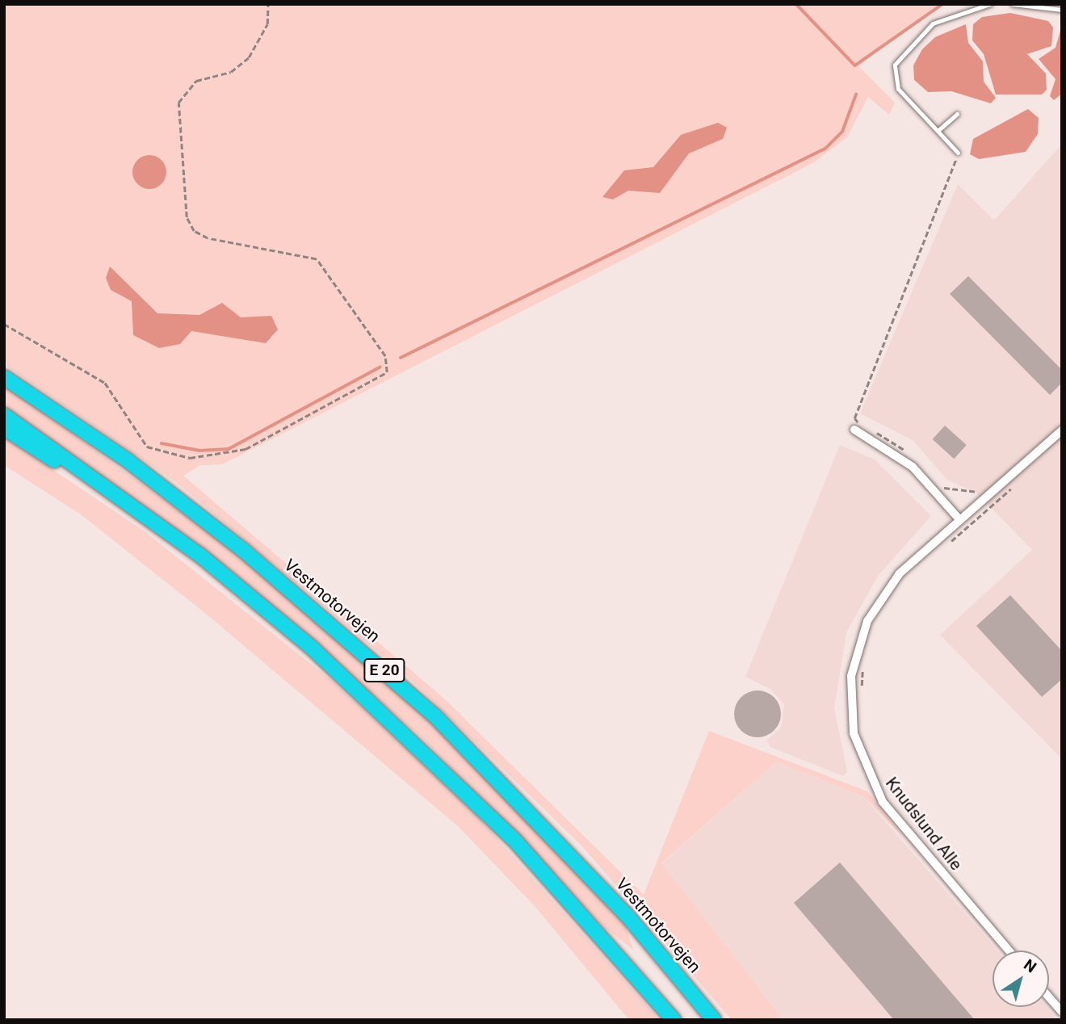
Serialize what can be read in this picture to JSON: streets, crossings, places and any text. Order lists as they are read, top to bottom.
{
  "streets": {
    "highway": ["Vestmotorvejen", "E 20"],
    "street": ["Knudslund Alle"]
  },
  "north": "top right"
}
